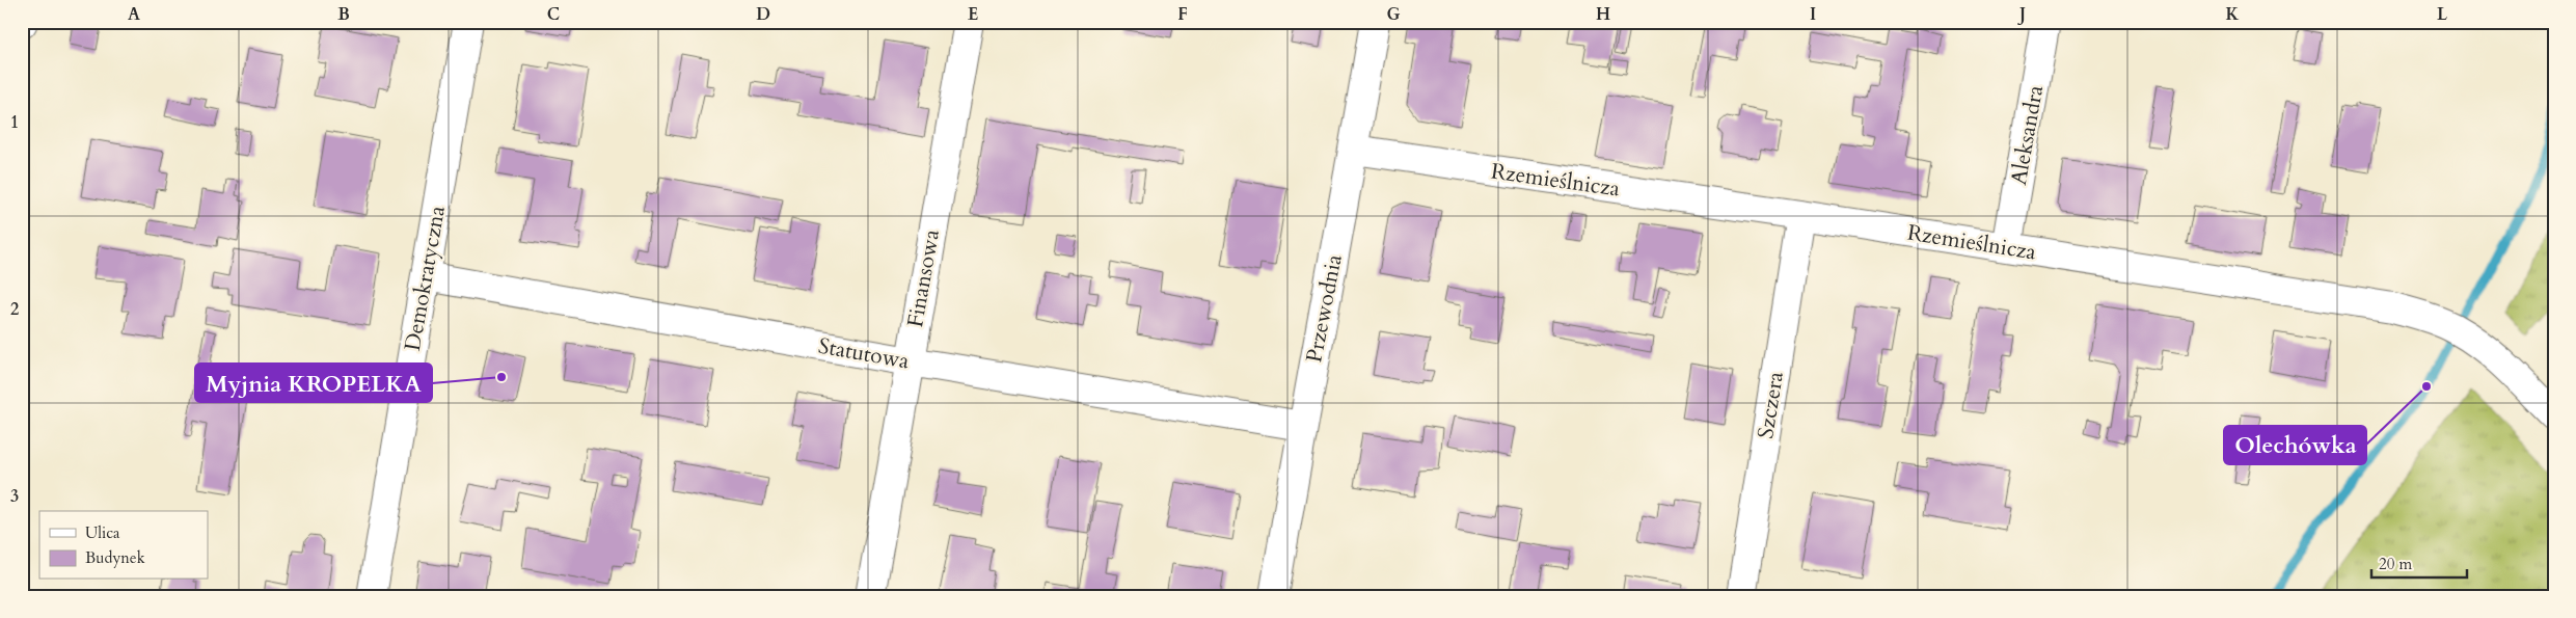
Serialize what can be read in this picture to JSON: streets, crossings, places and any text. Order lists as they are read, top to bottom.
{
  "streets": {
    "street": [
      "Aleksandra",
      "Rzemieślnicza",
      "Demokratyczna",
      "Finansowa",
      "Przewodnia",
      "Statutowa",
      "Szczera"
    ]
  },
  "crossings": [
    ["Aleksandra", "Rzemieślnicza"],
    ["Rzemieślnicza", "Przewodnia"],
    ["Rzemieślnicza", "Szczera"],
    ["Demokratyczna", "Statutowa"],
    ["Finansowa", "Statutowa"],
    ["Przewodnia", "Statutowa"]
  ],
  "places": ["Myjnia KROPELKA", "Olechówka"],
  "legend": ["Ulica", "Budynek"],
  "scale_bar": "20 m",
  "grid": {
    "columns": [
      "A",
      "B",
      "C",
      "D",
      "E",
      "F",
      "G",
      "H",
      "I",
      "J",
      "K",
      "L"
    ],
    "rows": ["1", "2", "3"]
  }
}
